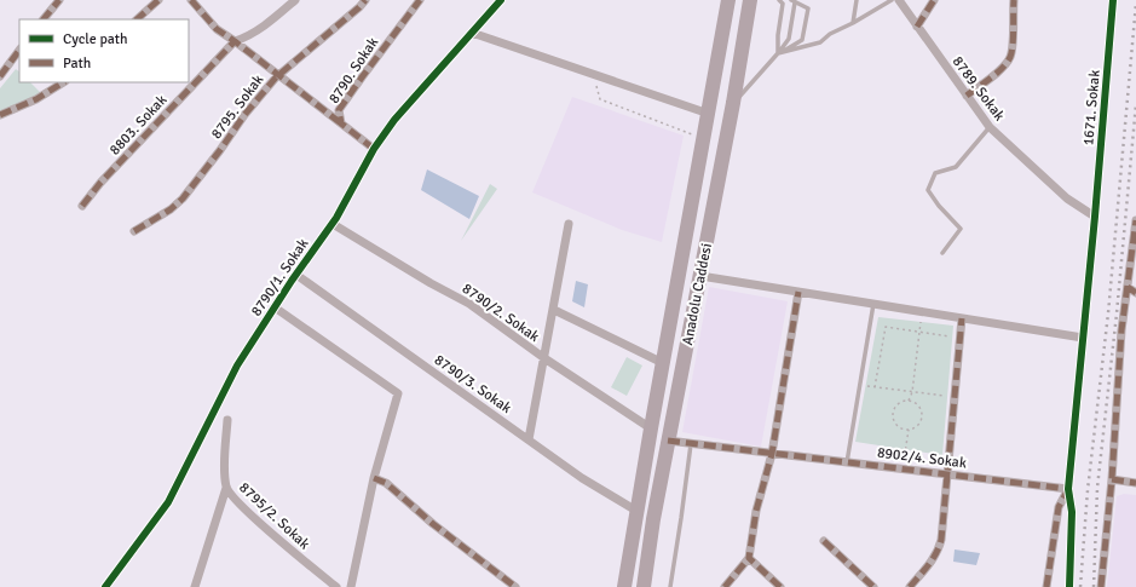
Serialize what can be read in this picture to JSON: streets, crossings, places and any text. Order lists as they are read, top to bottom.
{
  "streets": {
    "highway": ["Anadolu Caddesi"],
    "street": [
      "8790. Sokak",
      "8789. Sokak",
      "8795. Sokak",
      "1671. Sokak",
      "8803. Sokak",
      "8790/1. Sokak",
      "8790/2. Sokak",
      "8790/3. Sokak",
      "8902/4. Sokak",
      "8795/2. Sokak"
    ]
  },
  "crossings": [
    ["8790. Sokak", "8790/1. Sokak"],
    ["8789. Sokak", "1671. Sokak"],
    ["1671. Sokak", "8902/4. Sokak"],
    ["8790/1. Sokak", "8790/2. Sokak"],
    ["8790/1. Sokak", "8790/3. Sokak"],
    ["8790/1. Sokak", "8795/2. Sokak"],
    ["Anadolu Caddesi", "8790/2. Sokak"],
    ["Anadolu Caddesi", "8790/3. Sokak"],
    ["Anadolu Caddesi", "8902/4. Sokak"]
  ],
  "legend": ["Cycle path", "Path"]
}
